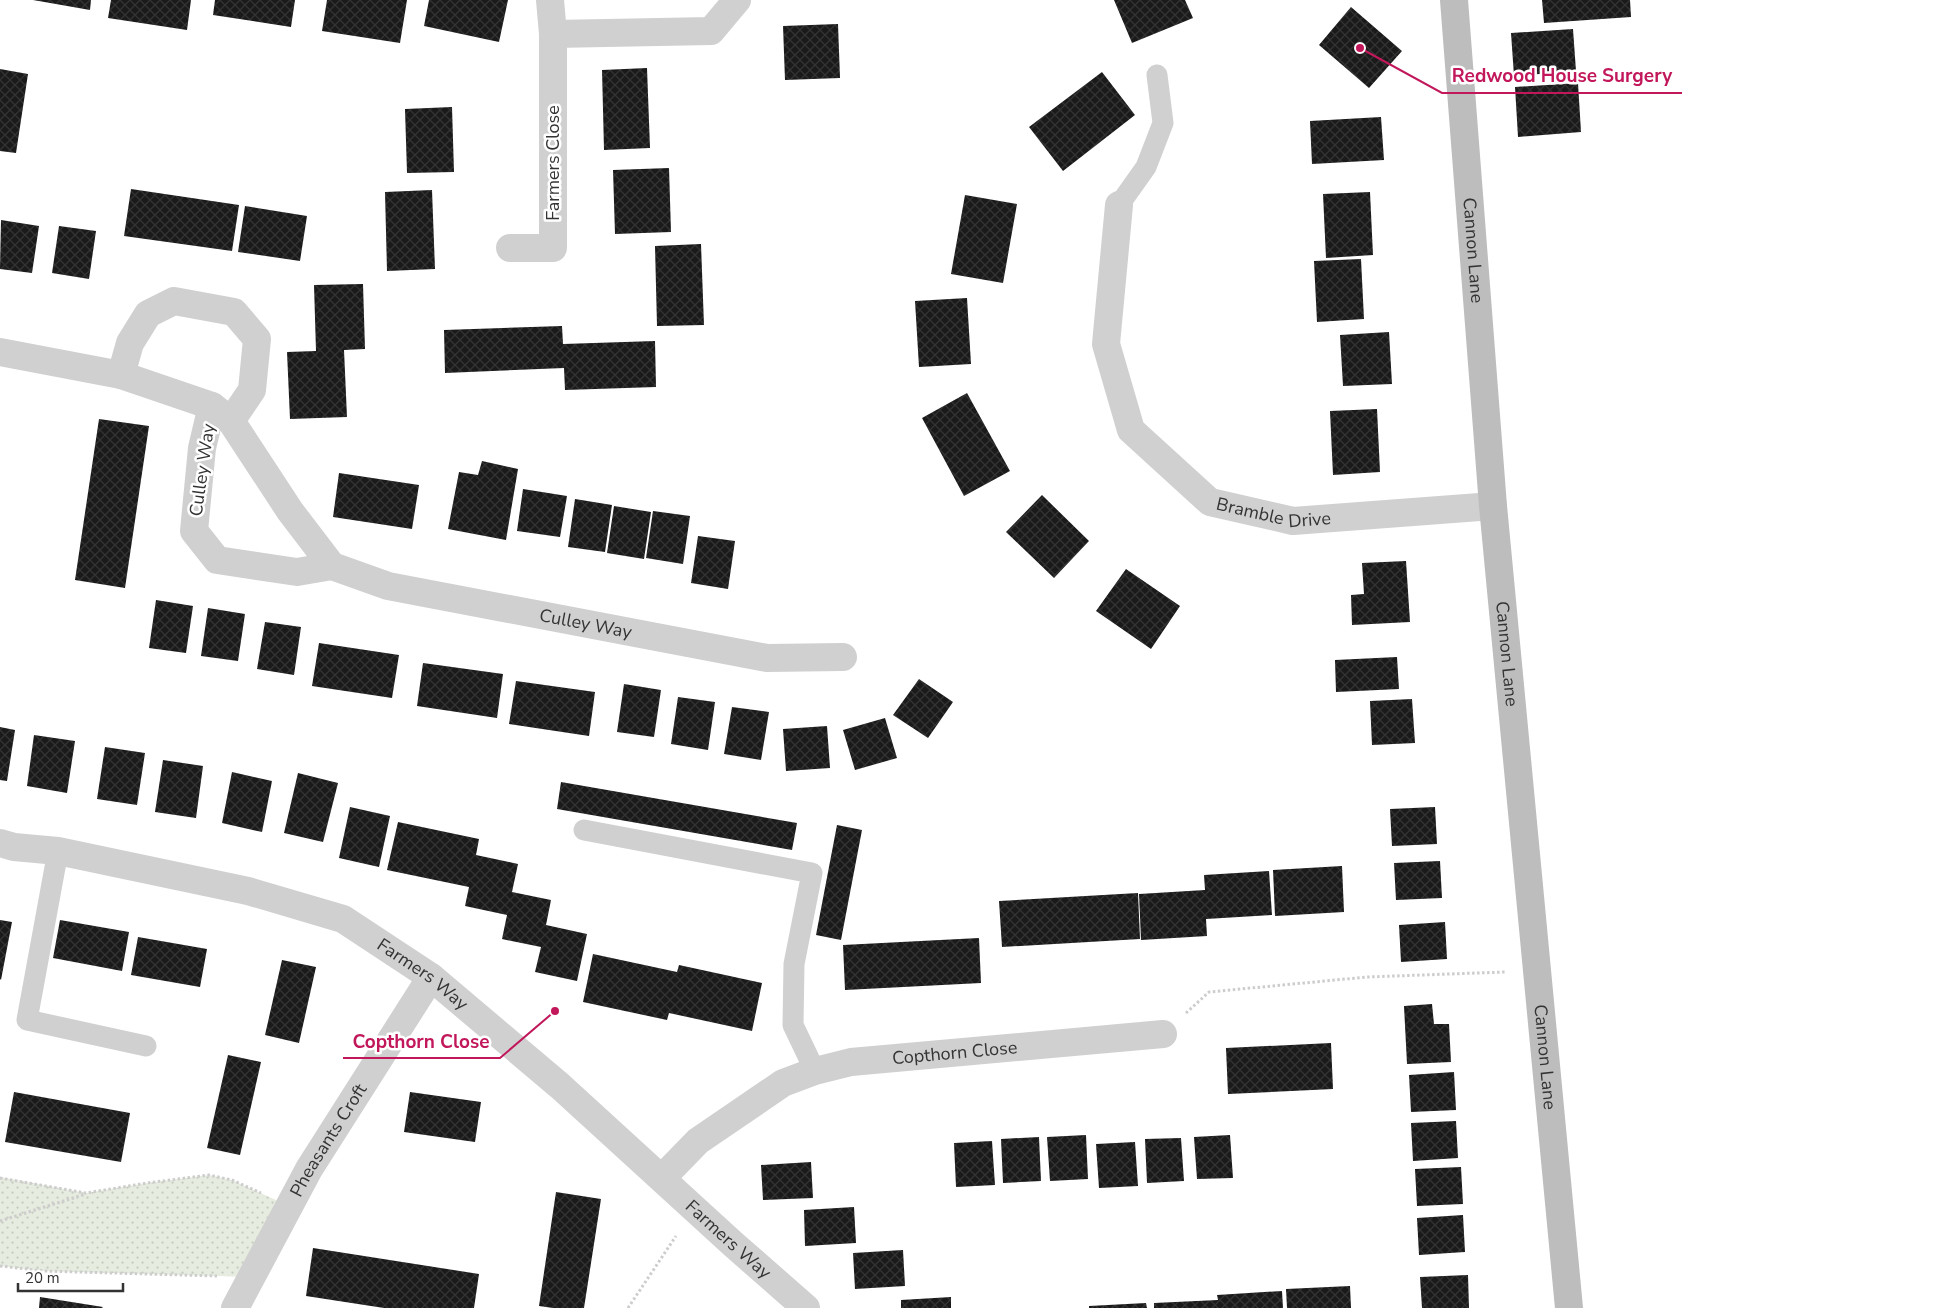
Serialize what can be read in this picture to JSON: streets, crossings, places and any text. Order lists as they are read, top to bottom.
{
  "streets": {
    "street": [
      "Farmers Close",
      "Cannon Lane",
      "Culley Way",
      "Bramble Drive",
      "Farmers Way",
      "Copthorn Close",
      "Pheasants Croft"
    ]
  },
  "crossings": [
    ["Cannon Lane", "Bramble Drive"],
    ["Farmers Way", "Copthorn Close"],
    ["Farmers Way", "Pheasants Croft"]
  ],
  "places": ["Redwood House Surgery", "Copthorn Close"],
  "scale_bar": "20 m"
}
